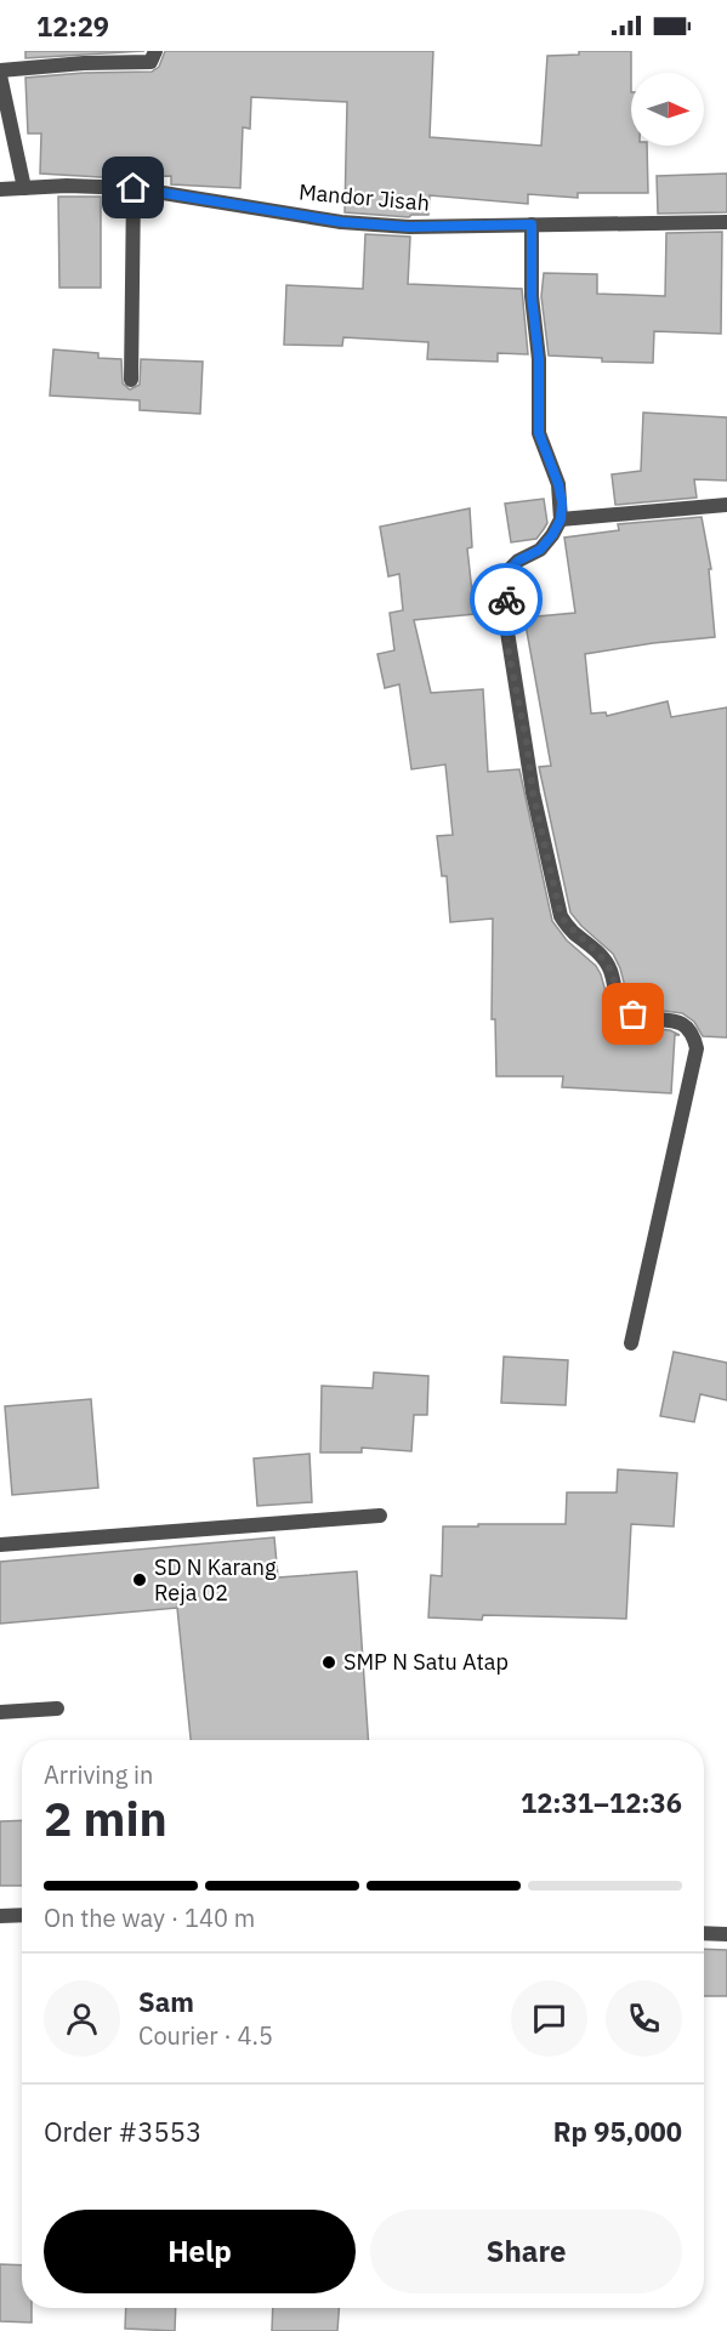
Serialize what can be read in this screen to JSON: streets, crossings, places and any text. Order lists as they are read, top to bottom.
{
  "streets": {
    "street": ["Mandor Jisah"]
  },
  "places": ["SD N Karang Reja 02", "SMP N Satu Atap"],
  "north": "right",
  "page": {
    "status": "12:29",
    "heading": ["2 min", "Arriving in", "12:31–12:36"],
    "panel": [
      "Sam",
      "Courier · 4.5",
      "Order #3553",
      "Rp 95,000"
    ],
    "bar": "On the way · 140 m",
    "buttons": ["Help", "Share"]
  }
}
